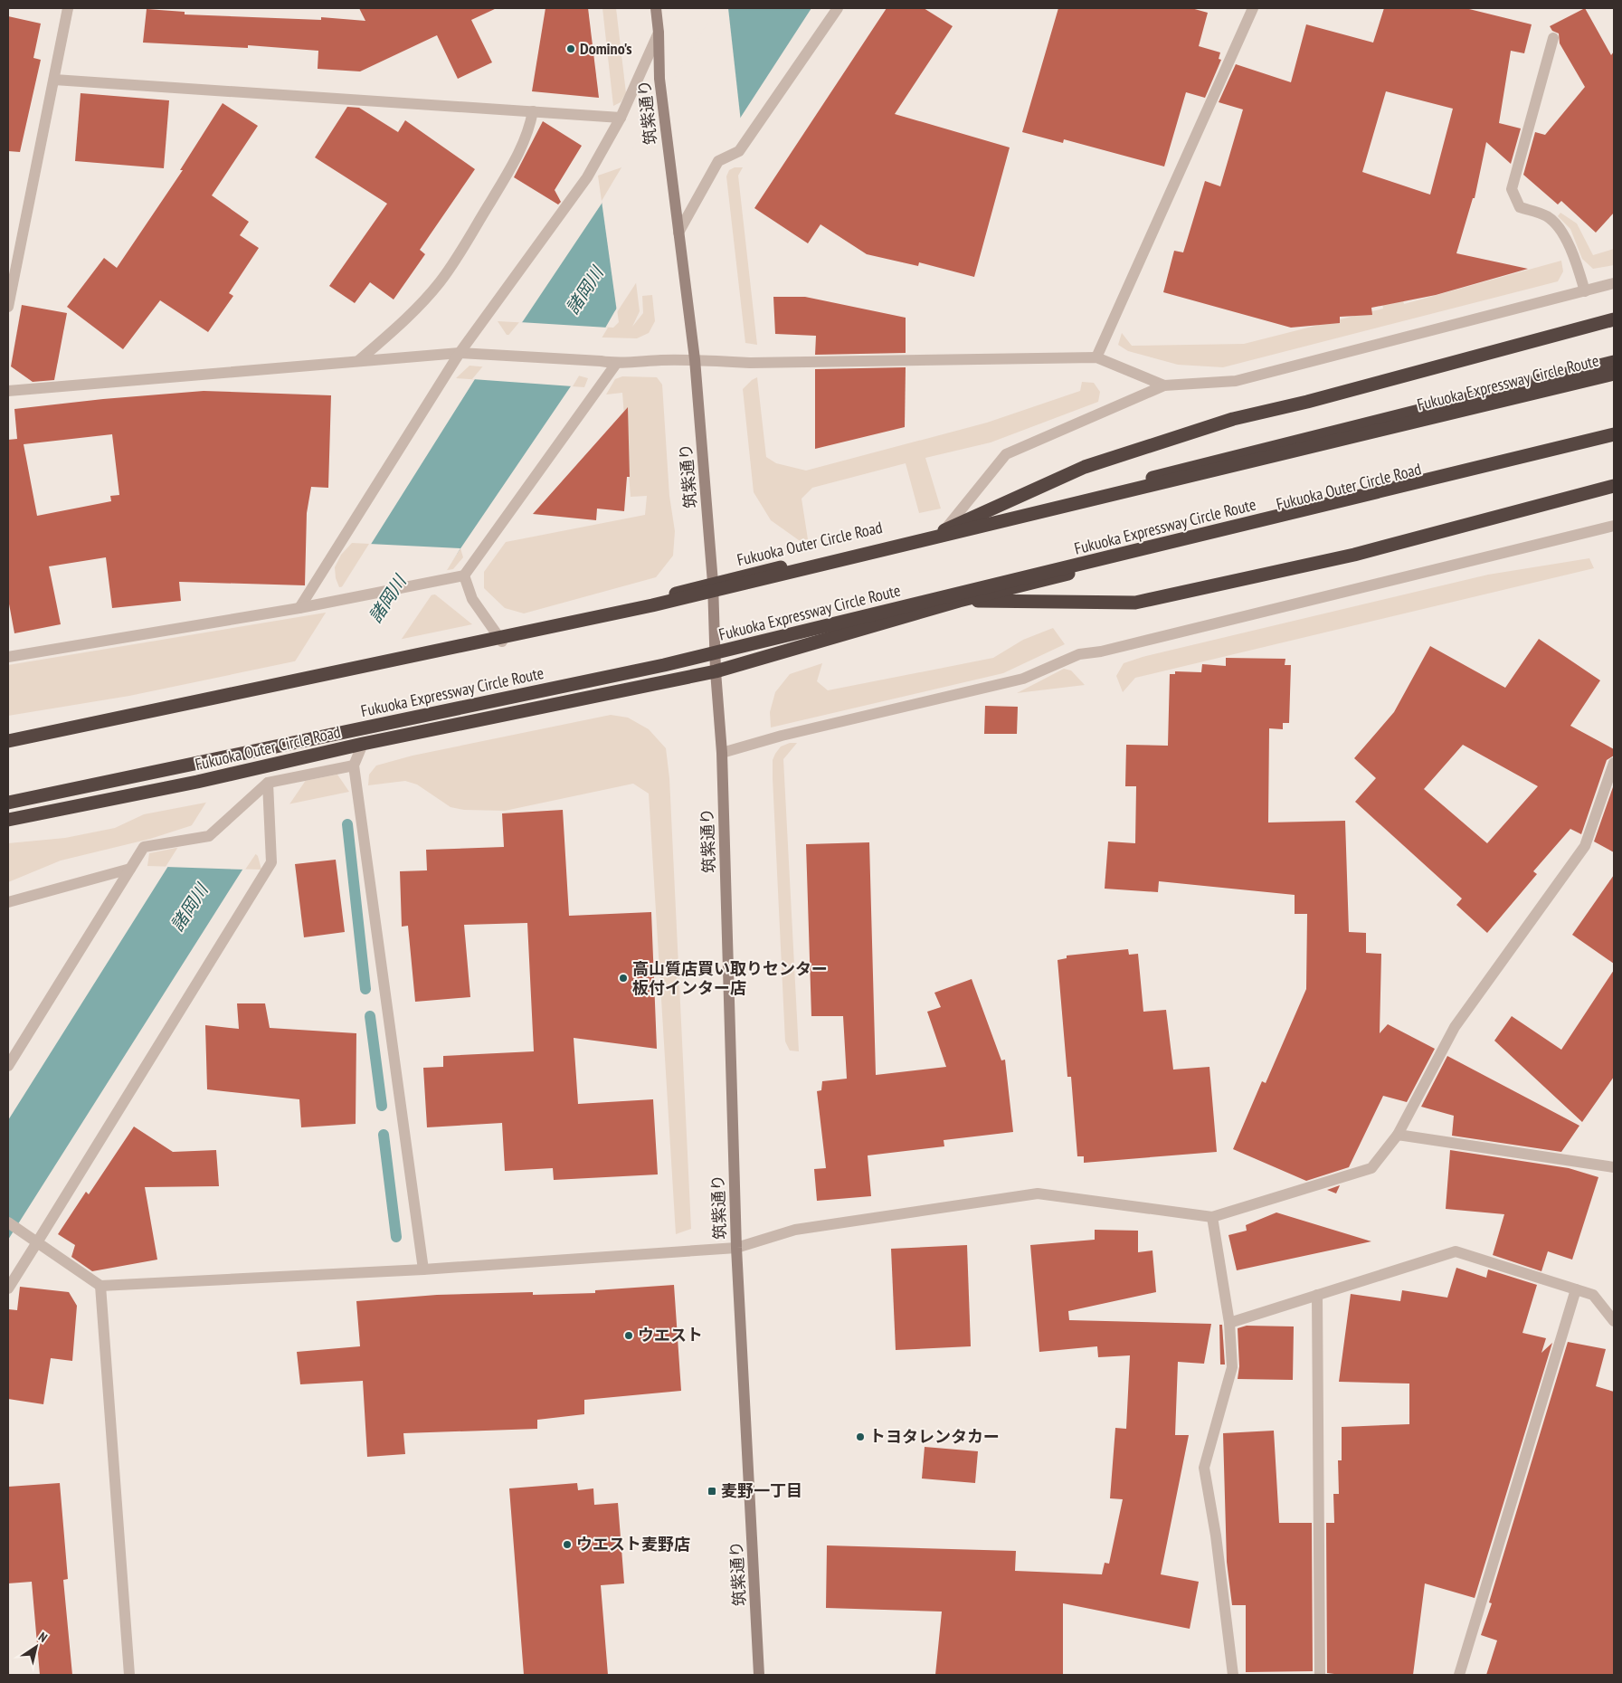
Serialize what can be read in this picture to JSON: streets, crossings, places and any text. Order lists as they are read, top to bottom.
{
  "streets": {
    "highway": ["Fukuoka Expressway Circle Route", "Fukuoka Outer Circle Road"],
    "street": ["筑紫通り"]
  },
  "crossings": [
    ["筑紫通り", "Fukuoka Outer Circle Road"],
    ["Fukuoka Expressway Circle Route", "Fukuoka Outer Circle Road"]
  ],
  "water": ["諸岡川"],
  "places": {
    "other": [
      "Domino's",
      "高山質店買い取りセンター 板付インター店",
      "ウエスト",
      "トヨタレンタカー",
      "ウエスト麦野店"
    ],
    "transit": ["麦野一丁目"]
  },
  "north": "top right"
}
